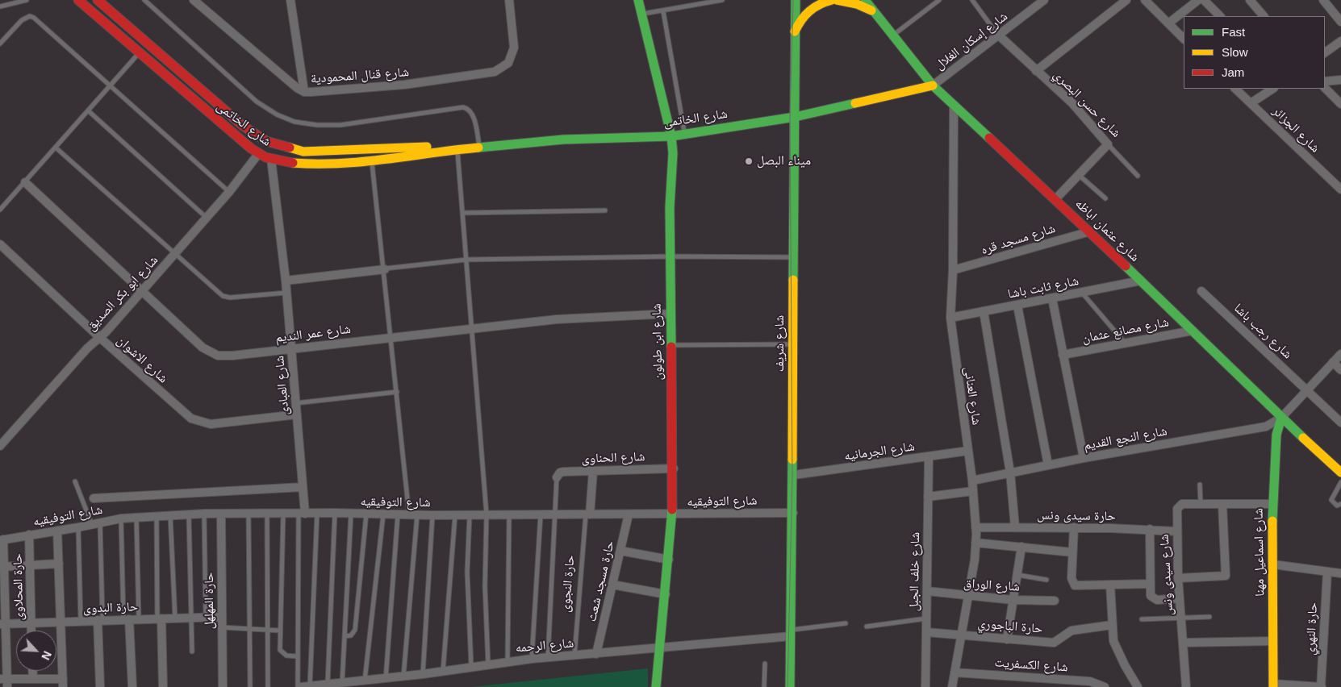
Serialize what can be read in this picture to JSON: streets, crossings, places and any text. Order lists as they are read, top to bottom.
{
  "streets": {
    "main road": [
      "شارع الخاتمى",
      "شارع عثمان اباظه",
      "شارع ابن طولون",
      "شارع شريف",
      "شارع اسماعيل مهنا"
    ],
    "street": [
      "شارع إسكان الغلال",
      "شارع قنال المحمودية",
      "شارع حسن البصري",
      "شارع الجزائر",
      "شارع مسجد قره",
      "شارع ثابت باشا",
      "شارع ابو بكر الصديق",
      "شارع مصانع عثمان",
      "شارع رجب باشا",
      "شارع عمر النديم",
      "شارع الاشوان",
      "شارع العبادى",
      "شارع العنانى",
      "شارع النجع القديم",
      "شارع الجرمانيه",
      "شارع الحناوى",
      "شارع التوفيقيه",
      "حارة سيدى ونس",
      "شارع خلف الجبل",
      "شارع سيدى ونس",
      "حارة مسجد شعث",
      "حارة النجوى",
      "شارع الوراق",
      "حارة المحلاوى",
      "حارة المهلهل",
      "حارة البدوى",
      "حارة الباجوري",
      "حارة النهري",
      "شارع الرحمه",
      "شارع الكسفريت"
    ]
  },
  "crossings": [
    ["شارع إسكان الغلال", "شارع حسن البصري"],
    ["شارع إسكان الغلال", "شارع الخاتمى"],
    ["شارع إسكان الغلال", "شارع عثمان اباظه"],
    ["شارع الخاتمى", "شارع عثمان اباظه"],
    ["شارع الخاتمى", "شارع ابو بكر الصديق"],
    ["شارع الخاتمى", "شارع ابن طولون"],
    ["شارع الخاتمى", "شارع شريف"],
    ["شارع الخاتمى", "شارع العبادى"],
    ["شارع عثمان اباظه", "شارع مسجد قره"],
    ["شارع عثمان اباظه", "شارع ثابت باشا"],
    ["شارع عثمان اباظه", "شارع مصانع عثمان"],
    ["شارع عثمان اباظه", "شارع العنانى"],
    ["شارع عثمان اباظه", "شارع النجع القديم"],
    ["شارع عثمان اباظه", "شارع اسماعيل مهنا"],
    ["شارع مسجد قره", "شارع العنانى"],
    ["شارع ثابت باشا", "شارع العنانى"],
    ["شارع ابو بكر الصديق", "شارع عمر النديم"],
    ["شارع ابو بكر الصديق", "شارع الاشوان"],
    ["شارع رجب باشا", "شارع النجع القديم"],
    ["شارع عمر النديم", "شارع ابن طولون"],
    ["شارع عمر النديم", "شارع العبادى"],
    ["شارع ابن طولون", "شارع الحناوى"],
    ["شارع ابن طولون", "شارع التوفيقيه"],
    ["شارع ابن طولون", "شارع الرحمه"],
    ["شارع شريف", "شارع الجرمانيه"],
    ["شارع شريف", "شارع التوفيقيه"],
    ["شارع شريف", "شارع الرحمه"],
    ["شارع الاشوان", "شارع العبادى"],
    ["شارع العبادى", "شارع التوفيقيه"],
    ["شارع العنانى", "شارع النجع القديم"],
    ["شارع العنانى", "شارع الجرمانيه"],
    ["شارع العنانى", "حارة سيدى ونس"],
    ["شارع العنانى", "شارع الوراق"],
    ["شارع العنانى", "حارة الباجوري"],
    ["شارع العنانى", "شارع الكسفريت"],
    ["شارع النجع القديم", "شارع اسماعيل مهنا"],
    ["شارع الجرمانيه", "شارع خلف الجبل"],
    ["شارع الحناوى", "حارة النجوى"],
    ["شارع التوفيقيه", "حارة مسجد شعث"],
    ["شارع التوفيقيه", "حارة النجوى"],
    ["شارع التوفيقيه", "حارة المحلاوى"],
    ["شارع التوفيقيه", "حارة المهلهل"],
    ["حارة سيدى ونس", "شارع سيدى ونس"],
    ["شارع اسماعيل مهنا", "شارع سيدى ونس"],
    ["شارع خلف الجبل", "شارع الوراق"],
    ["شارع خلف الجبل", "حارة الباجوري"],
    ["حارة مسجد شعث", "شارع الرحمه"],
    ["حارة النجوى", "شارع الرحمه"],
    ["حارة المحلاوى", "حارة البدوى"],
    ["حارة المهلهل", "حارة البدوى"]
  ],
  "places": ["ميناء البصل"],
  "legend": ["Fast", "Slow", "Jam"],
  "north": "bottom right"
}
